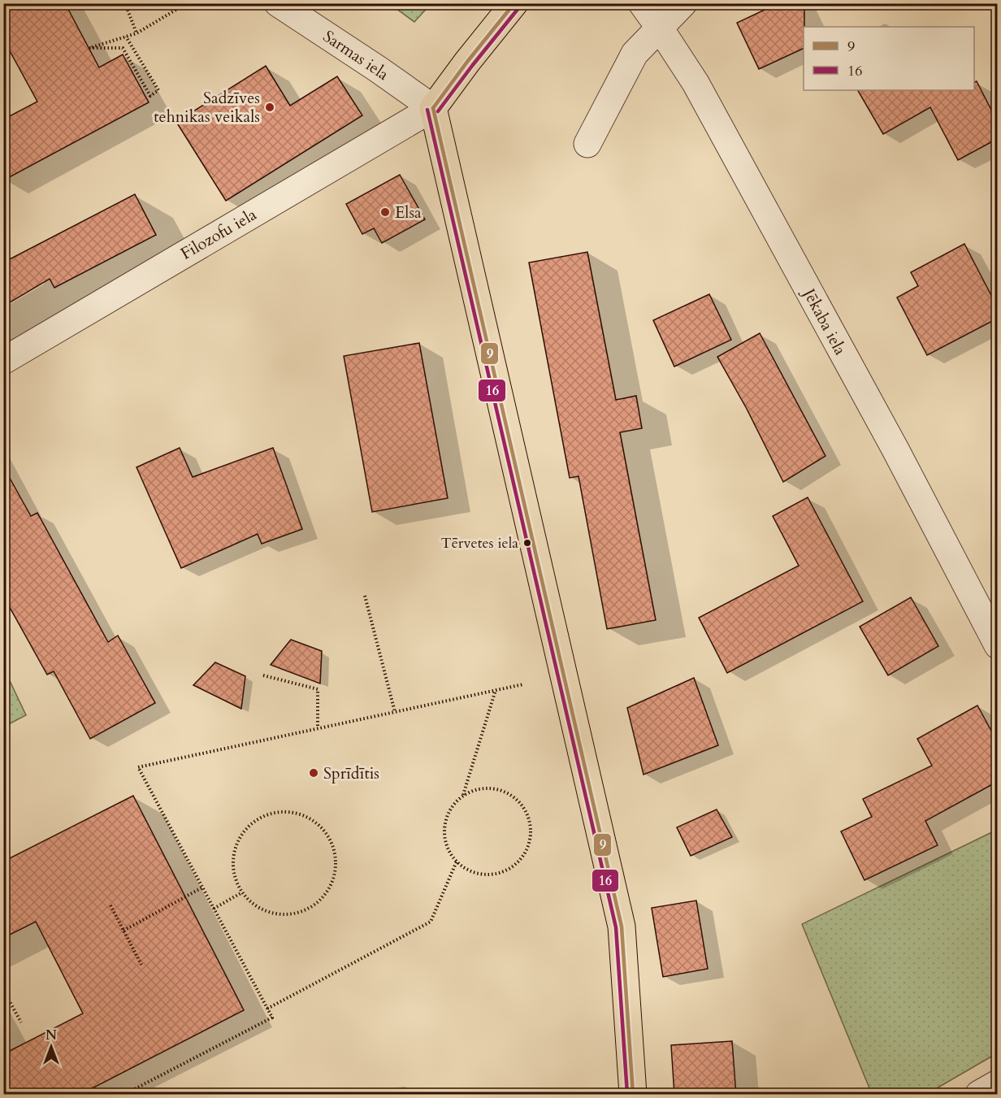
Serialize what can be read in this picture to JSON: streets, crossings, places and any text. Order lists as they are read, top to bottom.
{
  "streets": {
    "street": ["Sarmas iela", "Filozofu iela", "Jēkaba iela"]
  },
  "crossings": [
    ["Sarmas iela", "Filozofu iela"]
  ],
  "places": [
    "Sadzīves tehnikas veikals",
    "Elsa",
    "Tērvetes iela",
    "Sprīdītis"
  ],
  "lines": ["transit line 9", "transit line 16"],
  "legend": ["9", "16"],
  "north": "top"
}
